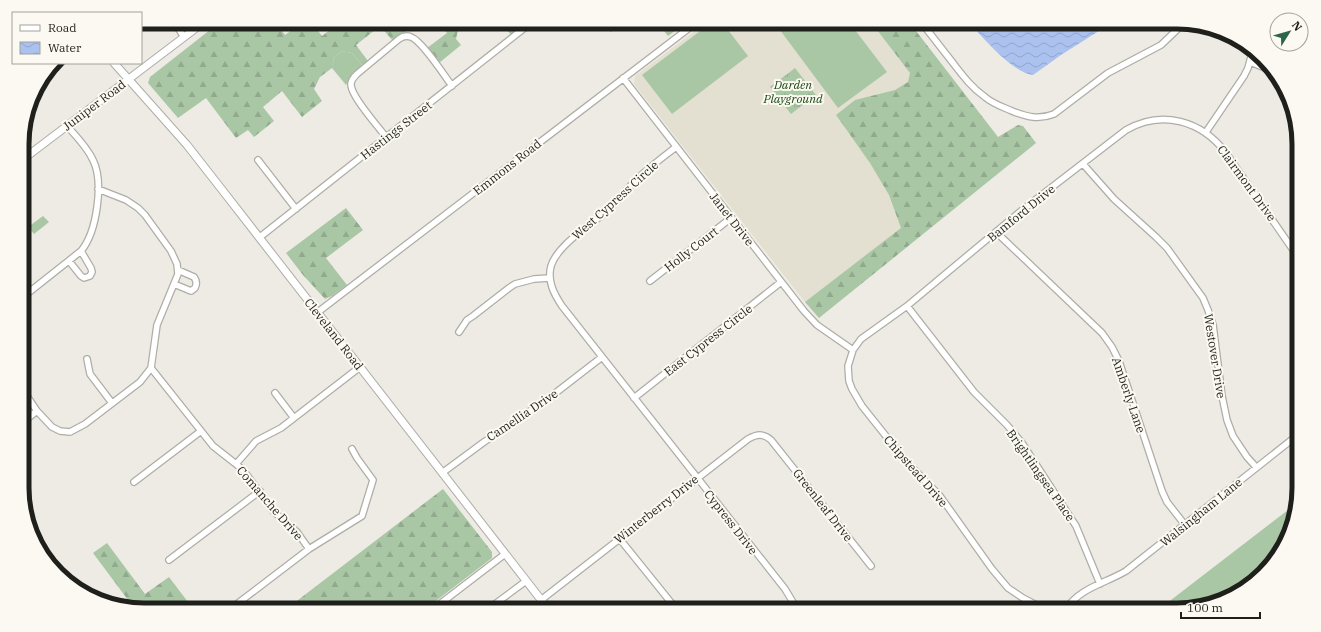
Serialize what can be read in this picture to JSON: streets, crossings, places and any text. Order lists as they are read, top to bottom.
{
  "streets": {
    "main road": ["Juniper Road", "Cleveland Road"],
    "street": [
      "Hastings Street",
      "Emmons Road",
      "Clairmont Drive",
      "West Cypress Circle",
      "Bamford Drive",
      "Janet Drive",
      "Holly Court",
      "East Cypress Circle",
      "Westover Drive",
      "Amberly Lane",
      "Camellia Drive",
      "Chipstead Drive",
      "Brightlingsea Place",
      "Comanche Drive",
      "Greenleaf Drive",
      "Winterberry Drive",
      "Walsingham Lane",
      "Cypress Drive"
    ]
  },
  "crossings": [
    ["Juniper Road", "Cleveland Road"],
    ["Hastings Street", "Cleveland Road"],
    ["Emmons Road", "Janet Drive"],
    ["Emmons Road", "Cleveland Road"],
    ["Clairmont Drive", "Bamford Drive"],
    ["West Cypress Circle", "Janet Drive"],
    ["West Cypress Circle", "Cypress Drive"],
    ["Bamford Drive", "Janet Drive"],
    ["Bamford Drive", "Westover Drive"],
    ["Bamford Drive", "Amberly Lane"],
    ["Bamford Drive", "Chipstead Drive"],
    ["Bamford Drive", "Brightlingsea Place"],
    ["Janet Drive", "Holly Court"],
    ["Janet Drive", "East Cypress Circle"],
    ["Janet Drive", "Chipstead Drive"],
    ["Cleveland Road", "Camellia Drive"],
    ["Cleveland Road", "Winterberry Drive"],
    ["East Cypress Circle", "Cypress Drive"],
    ["Westover Drive", "Walsingham Lane"],
    ["Amberly Lane", "Walsingham Lane"],
    ["Camellia Drive", "Cypress Drive"],
    ["Brightlingsea Place", "Walsingham Lane"],
    ["Greenleaf Drive", "Winterberry Drive"],
    ["Winterberry Drive", "Cypress Drive"]
  ],
  "parks": ["Darden Playground"],
  "legend": ["Road", "Water"],
  "scale_bar": "100 m",
  "north": "top right"
}
